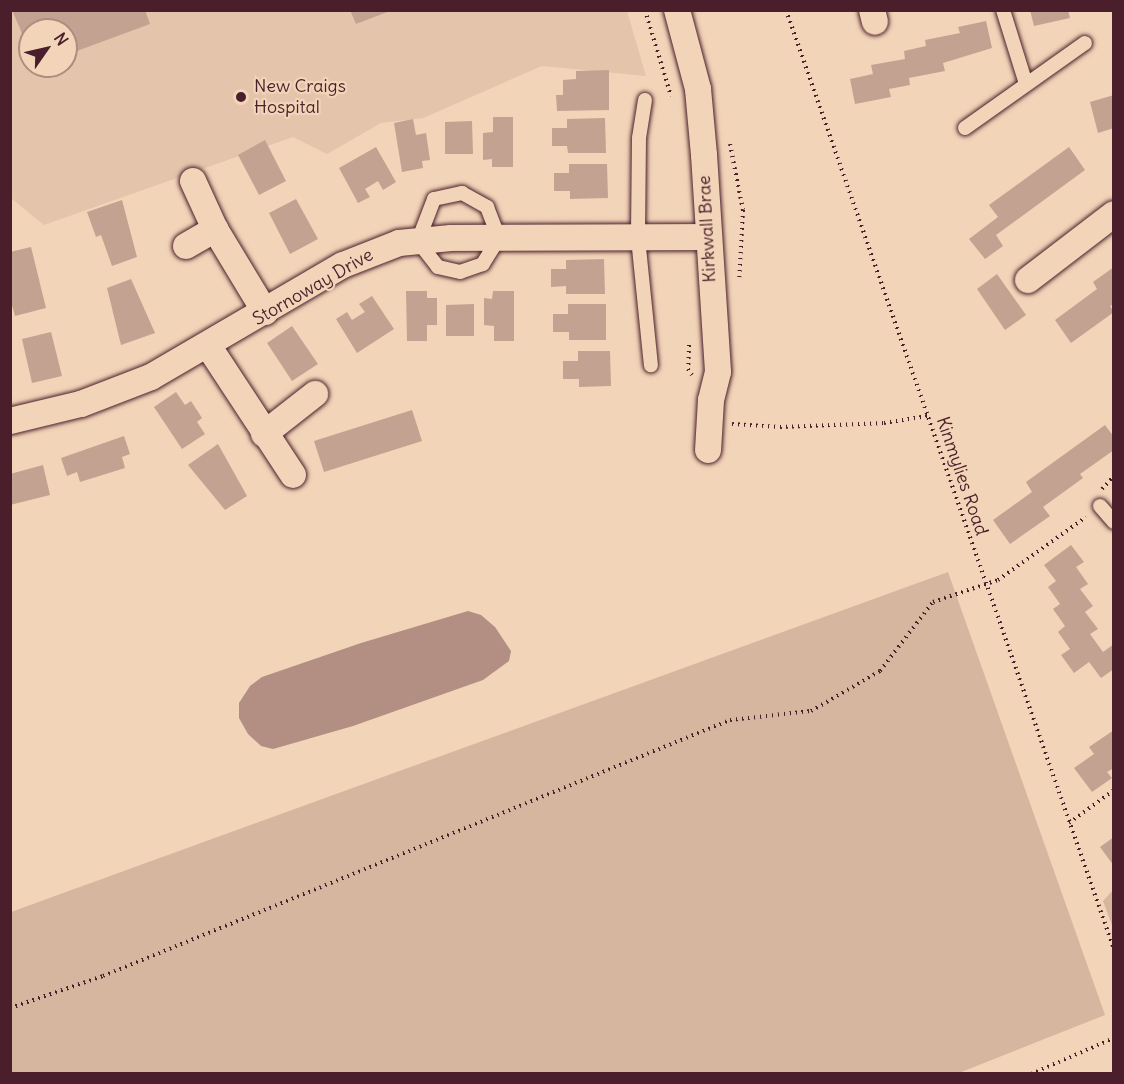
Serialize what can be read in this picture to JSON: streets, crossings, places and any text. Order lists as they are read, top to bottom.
{
  "streets": {
    "street": ["Kirkwall Brae", "Stornoway Drive"],
    "path": ["Kinmylies Road"]
  },
  "crossings": [
    ["Kirkwall Brae", "Stornoway Drive"]
  ],
  "places": ["New Craigs Hospital"],
  "north": "top right"
}
